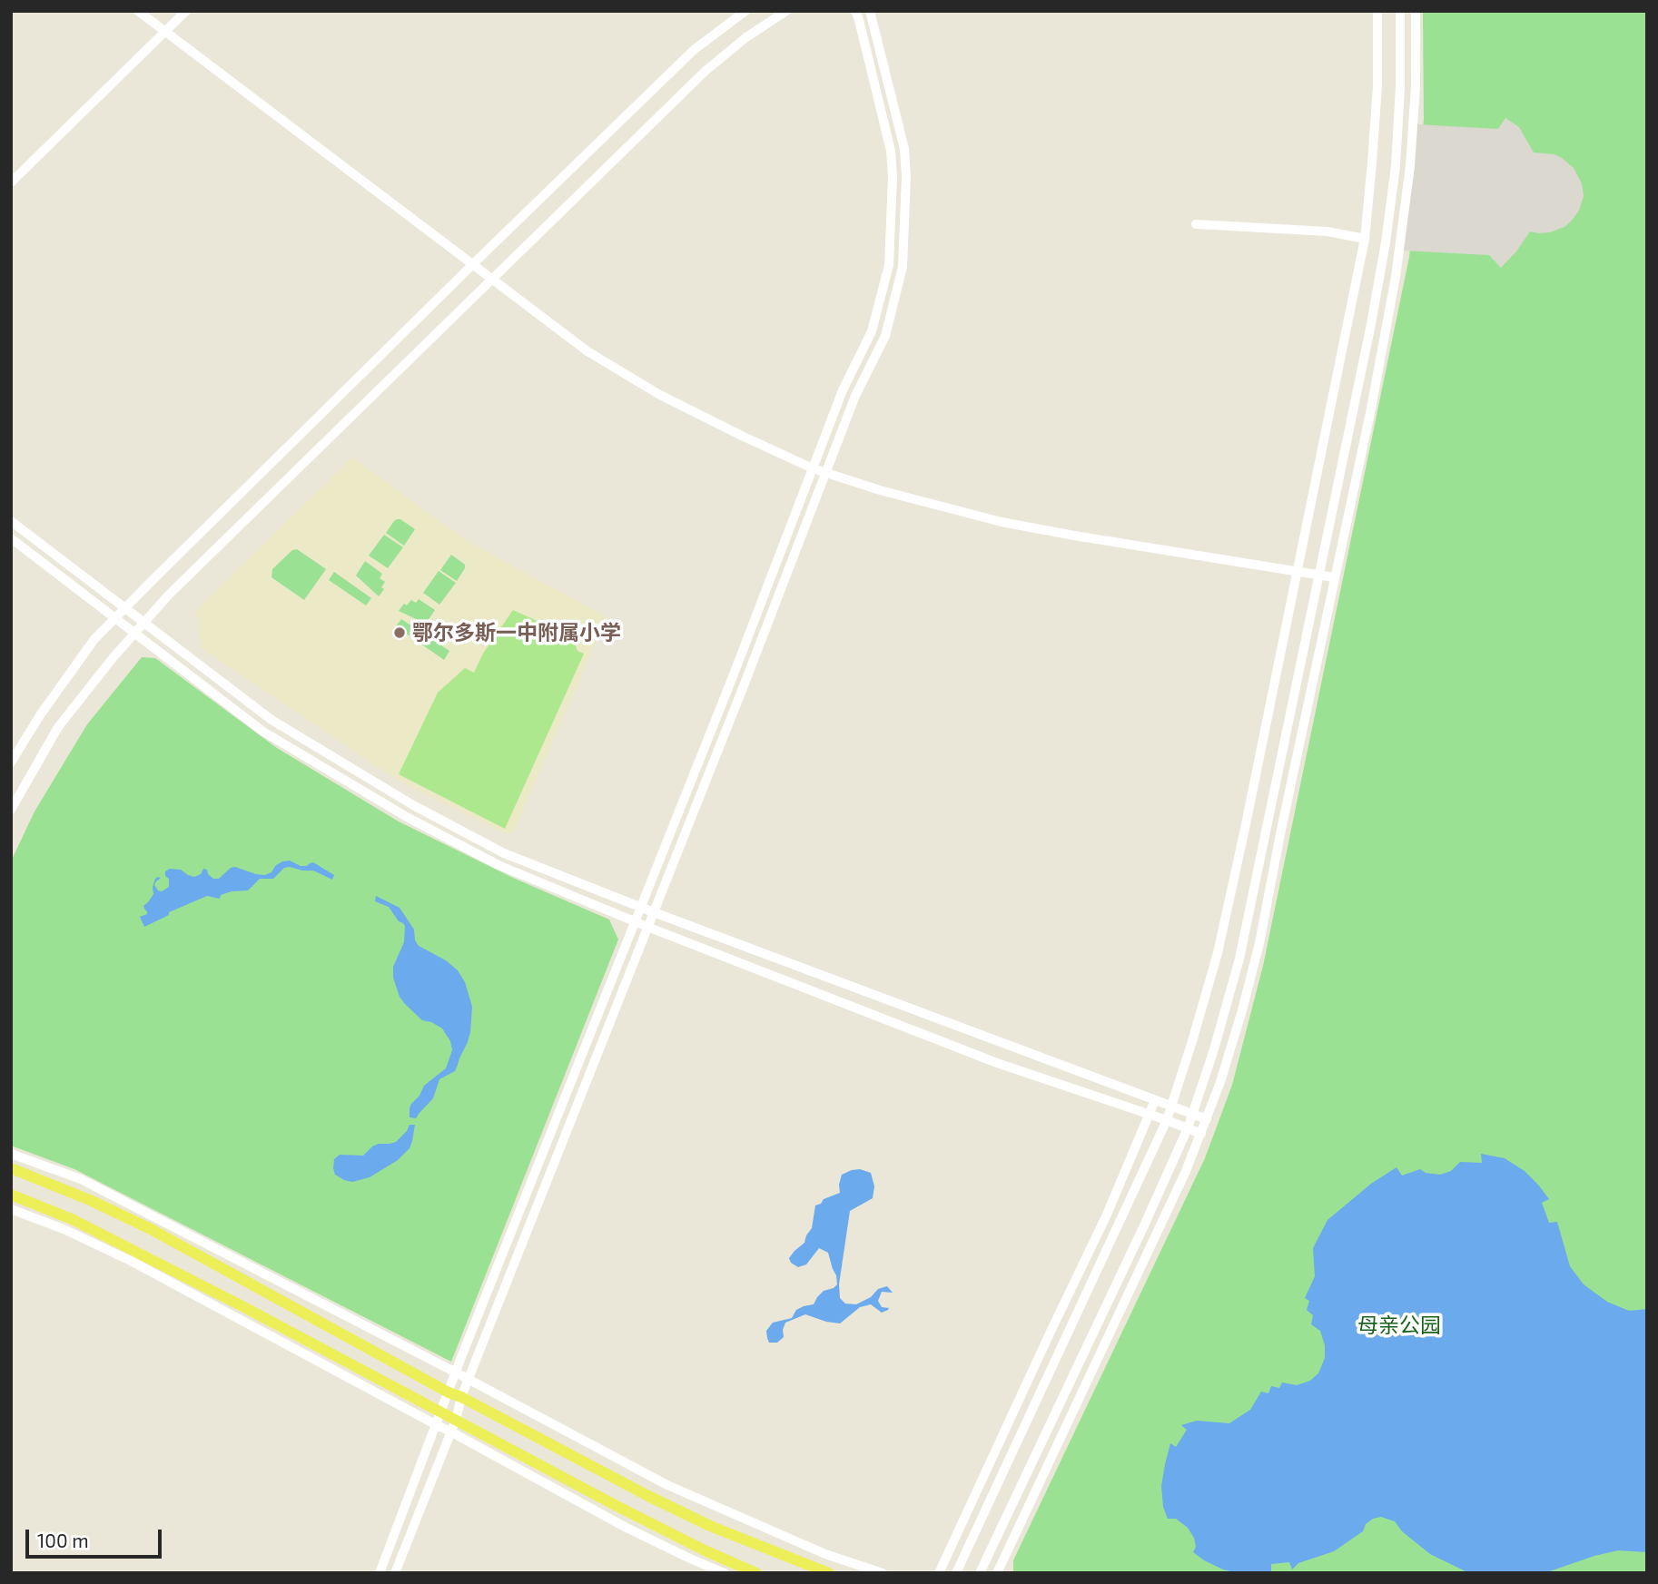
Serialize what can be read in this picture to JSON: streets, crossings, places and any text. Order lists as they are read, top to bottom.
{
  "parks": ["母亲公园"],
  "places": ["鄂尔多斯一中附属小学"],
  "scale_bar": "100 m"
}
